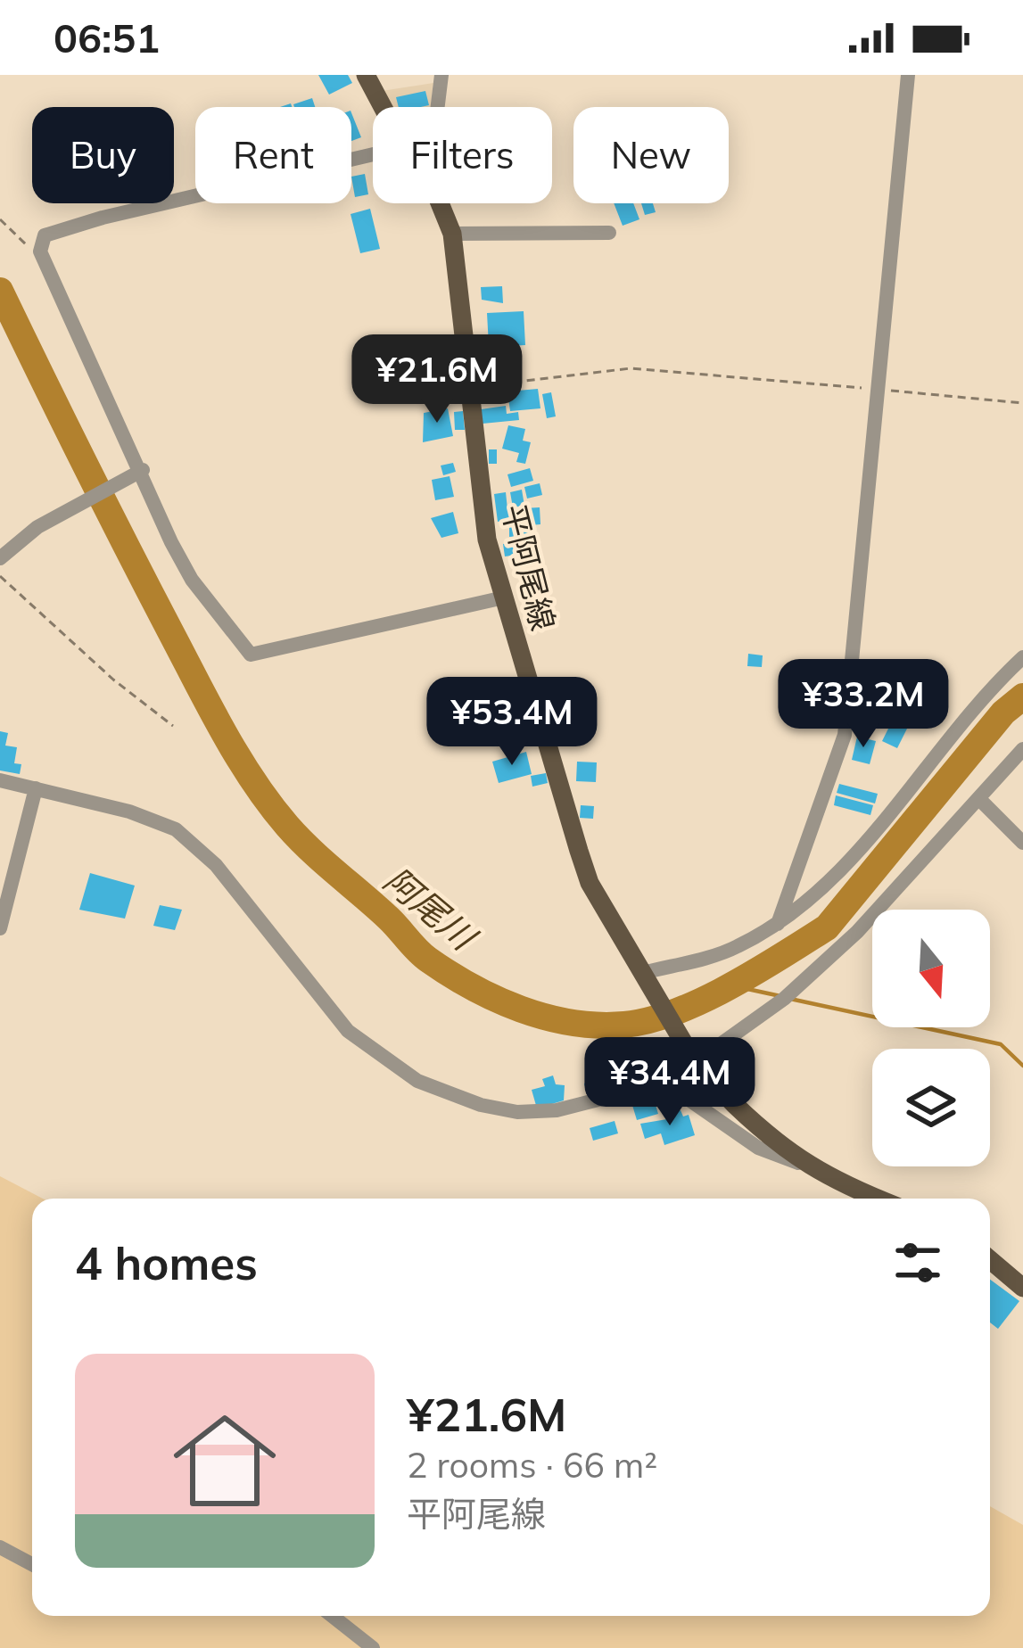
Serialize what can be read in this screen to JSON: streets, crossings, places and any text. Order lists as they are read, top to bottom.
{
  "streets": {
    "main road": ["平阿尾線"]
  },
  "water": ["阿尾川"],
  "north": "bottom",
  "page": {
    "status": "06:51",
    "chip": [
      "Buy",
      "Rent",
      "Filters",
      "New"
    ],
    "price": [
      "¥21.6M",
      "¥33.2M",
      "¥53.4M",
      "¥34.4M"
    ],
    "heading": "4 homes",
    "list": [
      {
        "name": "¥21.6M",
        "note": "2 rooms · 66 m² · 平阿尾線"
      }
    ]
  }
}
